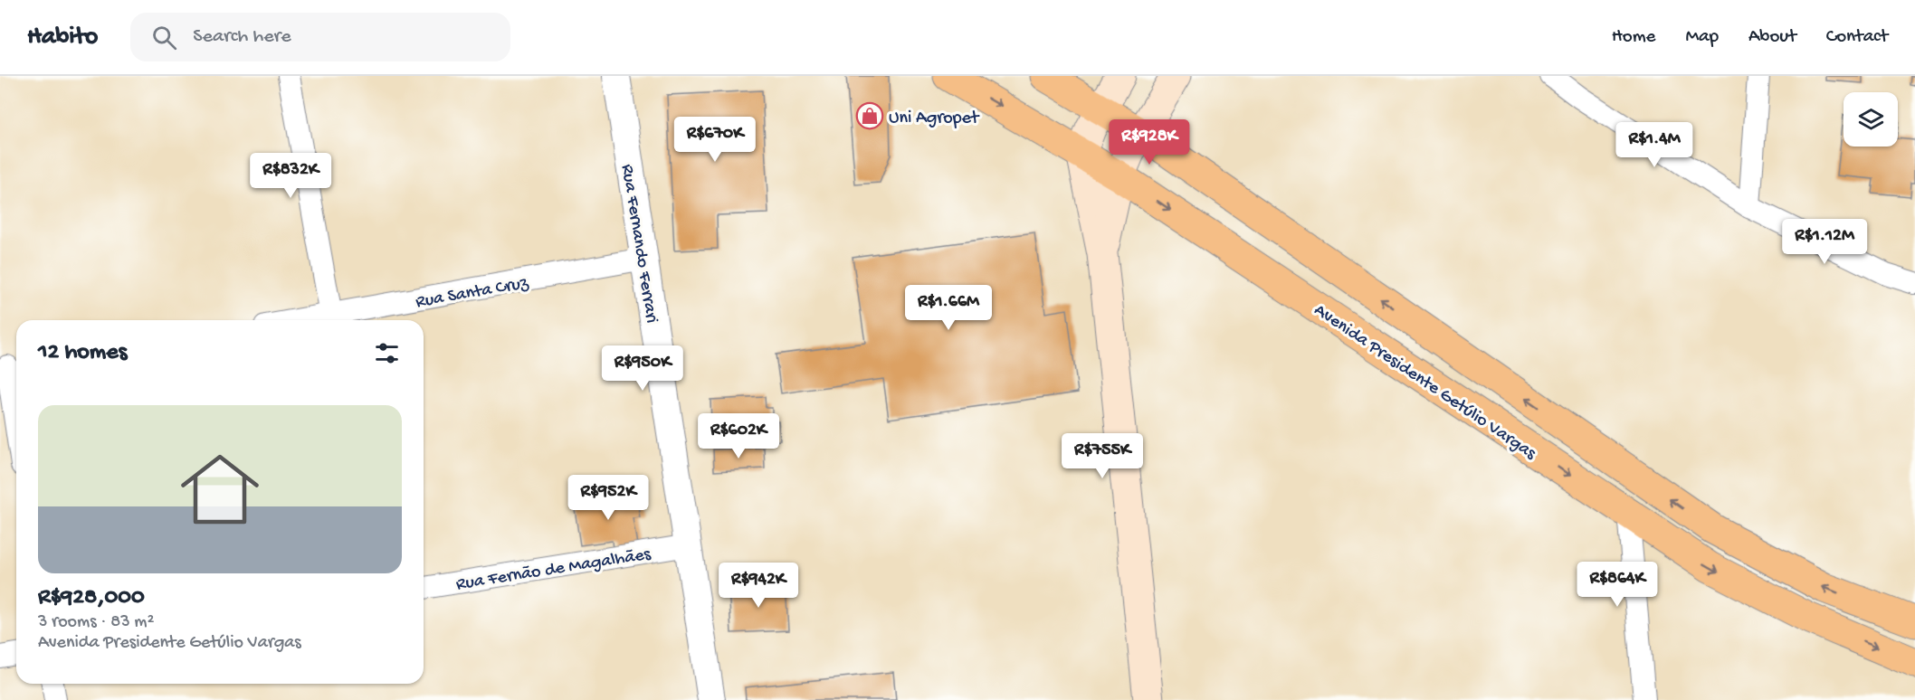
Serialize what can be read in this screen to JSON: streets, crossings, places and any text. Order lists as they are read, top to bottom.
{
  "streets": {
    "main road": ["Avenida Presidente Getúlio Vargas"],
    "street": ["Rua Fernando Ferrari", "Rua Santa Cruz", "Rua Fernão de Magalhães"]
  },
  "crossings": [
    ["Rua Fernando Ferrari", "Rua Santa Cruz"],
    ["Rua Fernando Ferrari", "Rua Fernão de Magalhães"]
  ],
  "places": {
    "shop": ["Uni Agropet"]
  },
  "page": {
    "header": "Habito",
    "search": "Search here",
    "nav": [
      "Home",
      "Map",
      "About",
      "Contact"
    ],
    "price": [
      "R$670K",
      "R$928K",
      "R$1.4M",
      "R$832K",
      "R$1.12M",
      "R$1.66M",
      "R$950K",
      "R$602K",
      "R$755K",
      "R$952K",
      "R$864K",
      "R$942K"
    ],
    "heading": "12 homes",
    "list": [
      {
        "name": "R$928,000",
        "note": "3 rooms · 83 m² · Avenida Presidente Getúlio Vargas"
      }
    ]
  }
}
